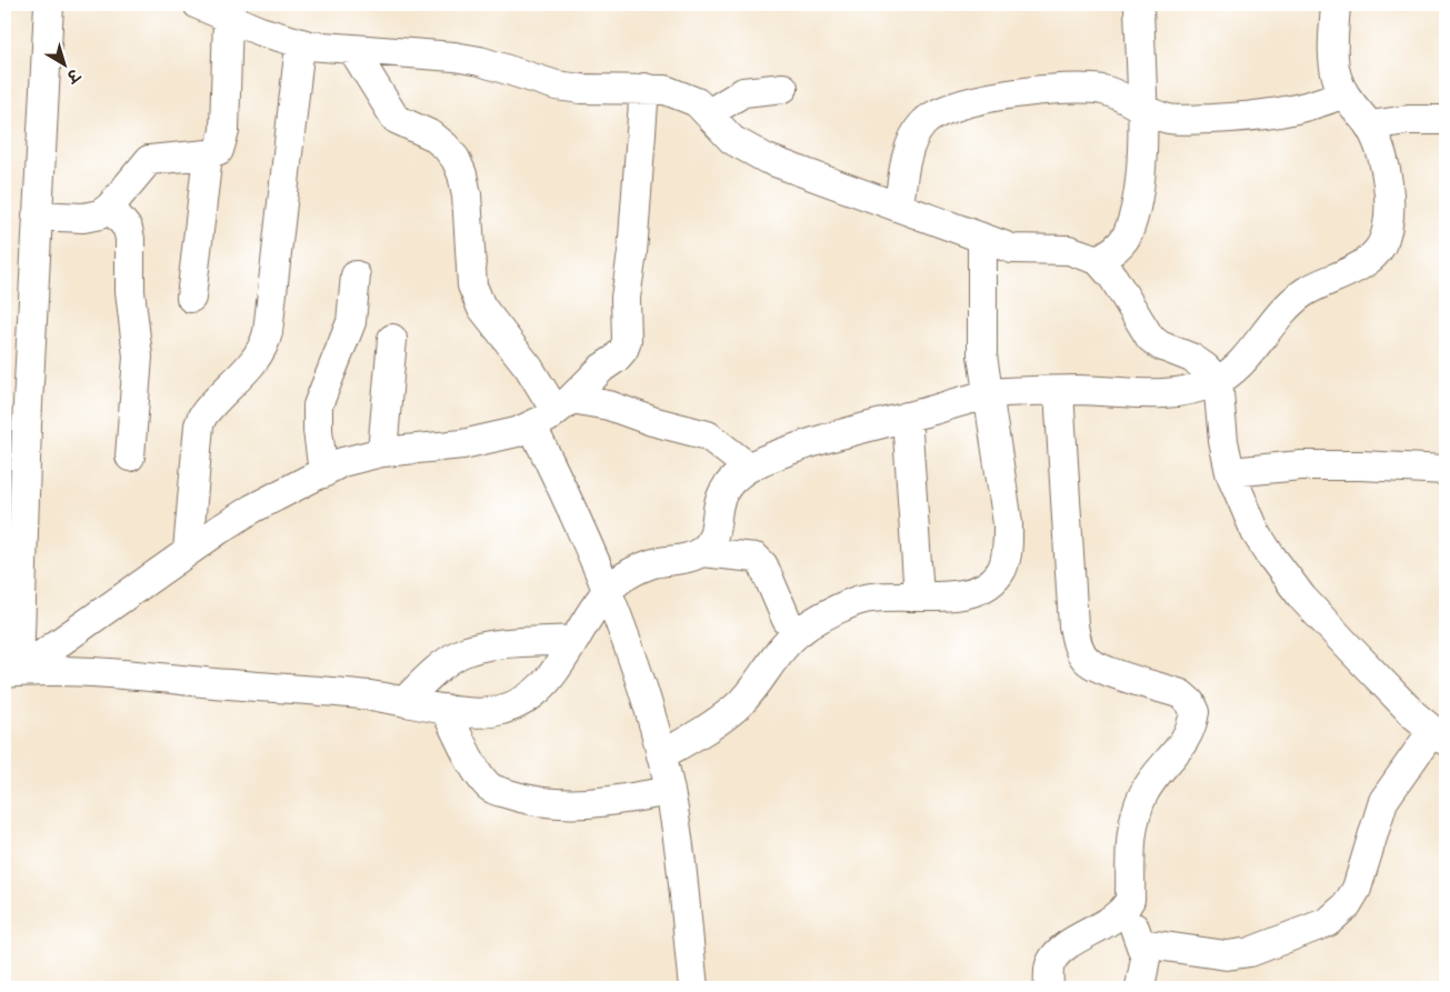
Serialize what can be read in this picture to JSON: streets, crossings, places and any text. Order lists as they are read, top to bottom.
{
  "north": "bottom right"
}
